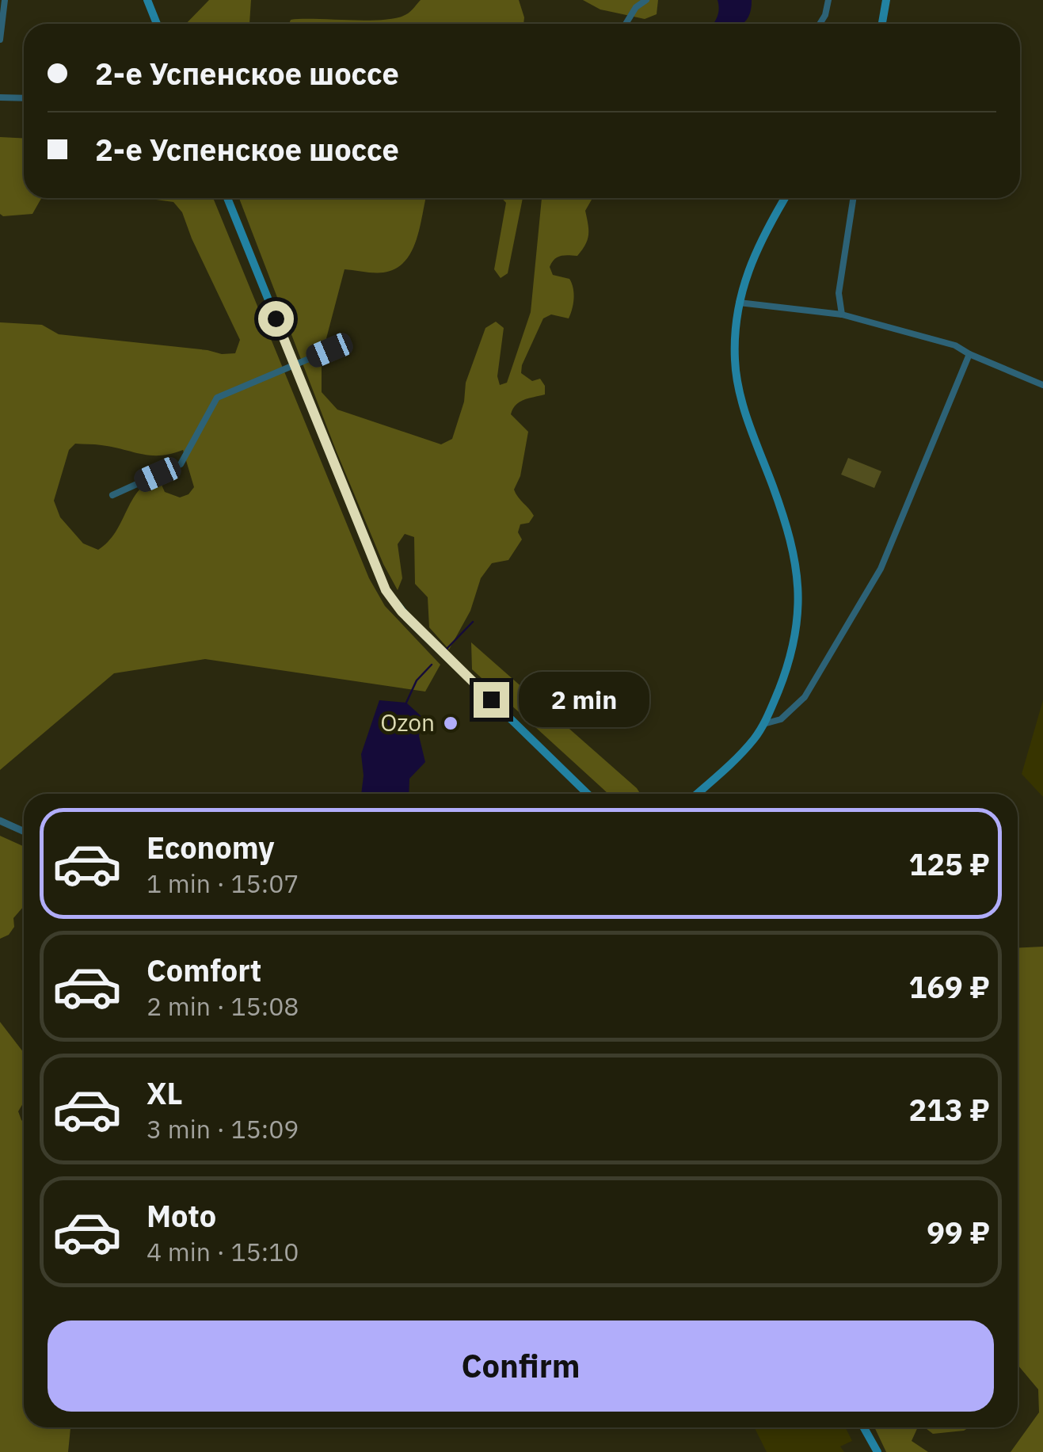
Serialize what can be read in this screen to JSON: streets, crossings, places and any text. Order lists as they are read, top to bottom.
{
  "places": ["Ozon"],
  "page": {
    "banner": ["2-е Успенское шоссе", "2-е Успенское шоссе"],
    "bubble": "2 min",
    "list": [
      {
        "name": "Economy",
        "note": "1 min · 15:07",
        "value": "125 ₽"
      },
      {
        "name": "Comfort",
        "note": "2 min · 15:08",
        "value": "169 ₽"
      },
      {
        "name": "XL",
        "note": "3 min · 15:09",
        "value": "213 ₽"
      },
      {
        "name": "Moto",
        "note": "4 min · 15:10",
        "value": "99 ₽"
      }
    ],
    "buttons": "Confirm"
  }
}
